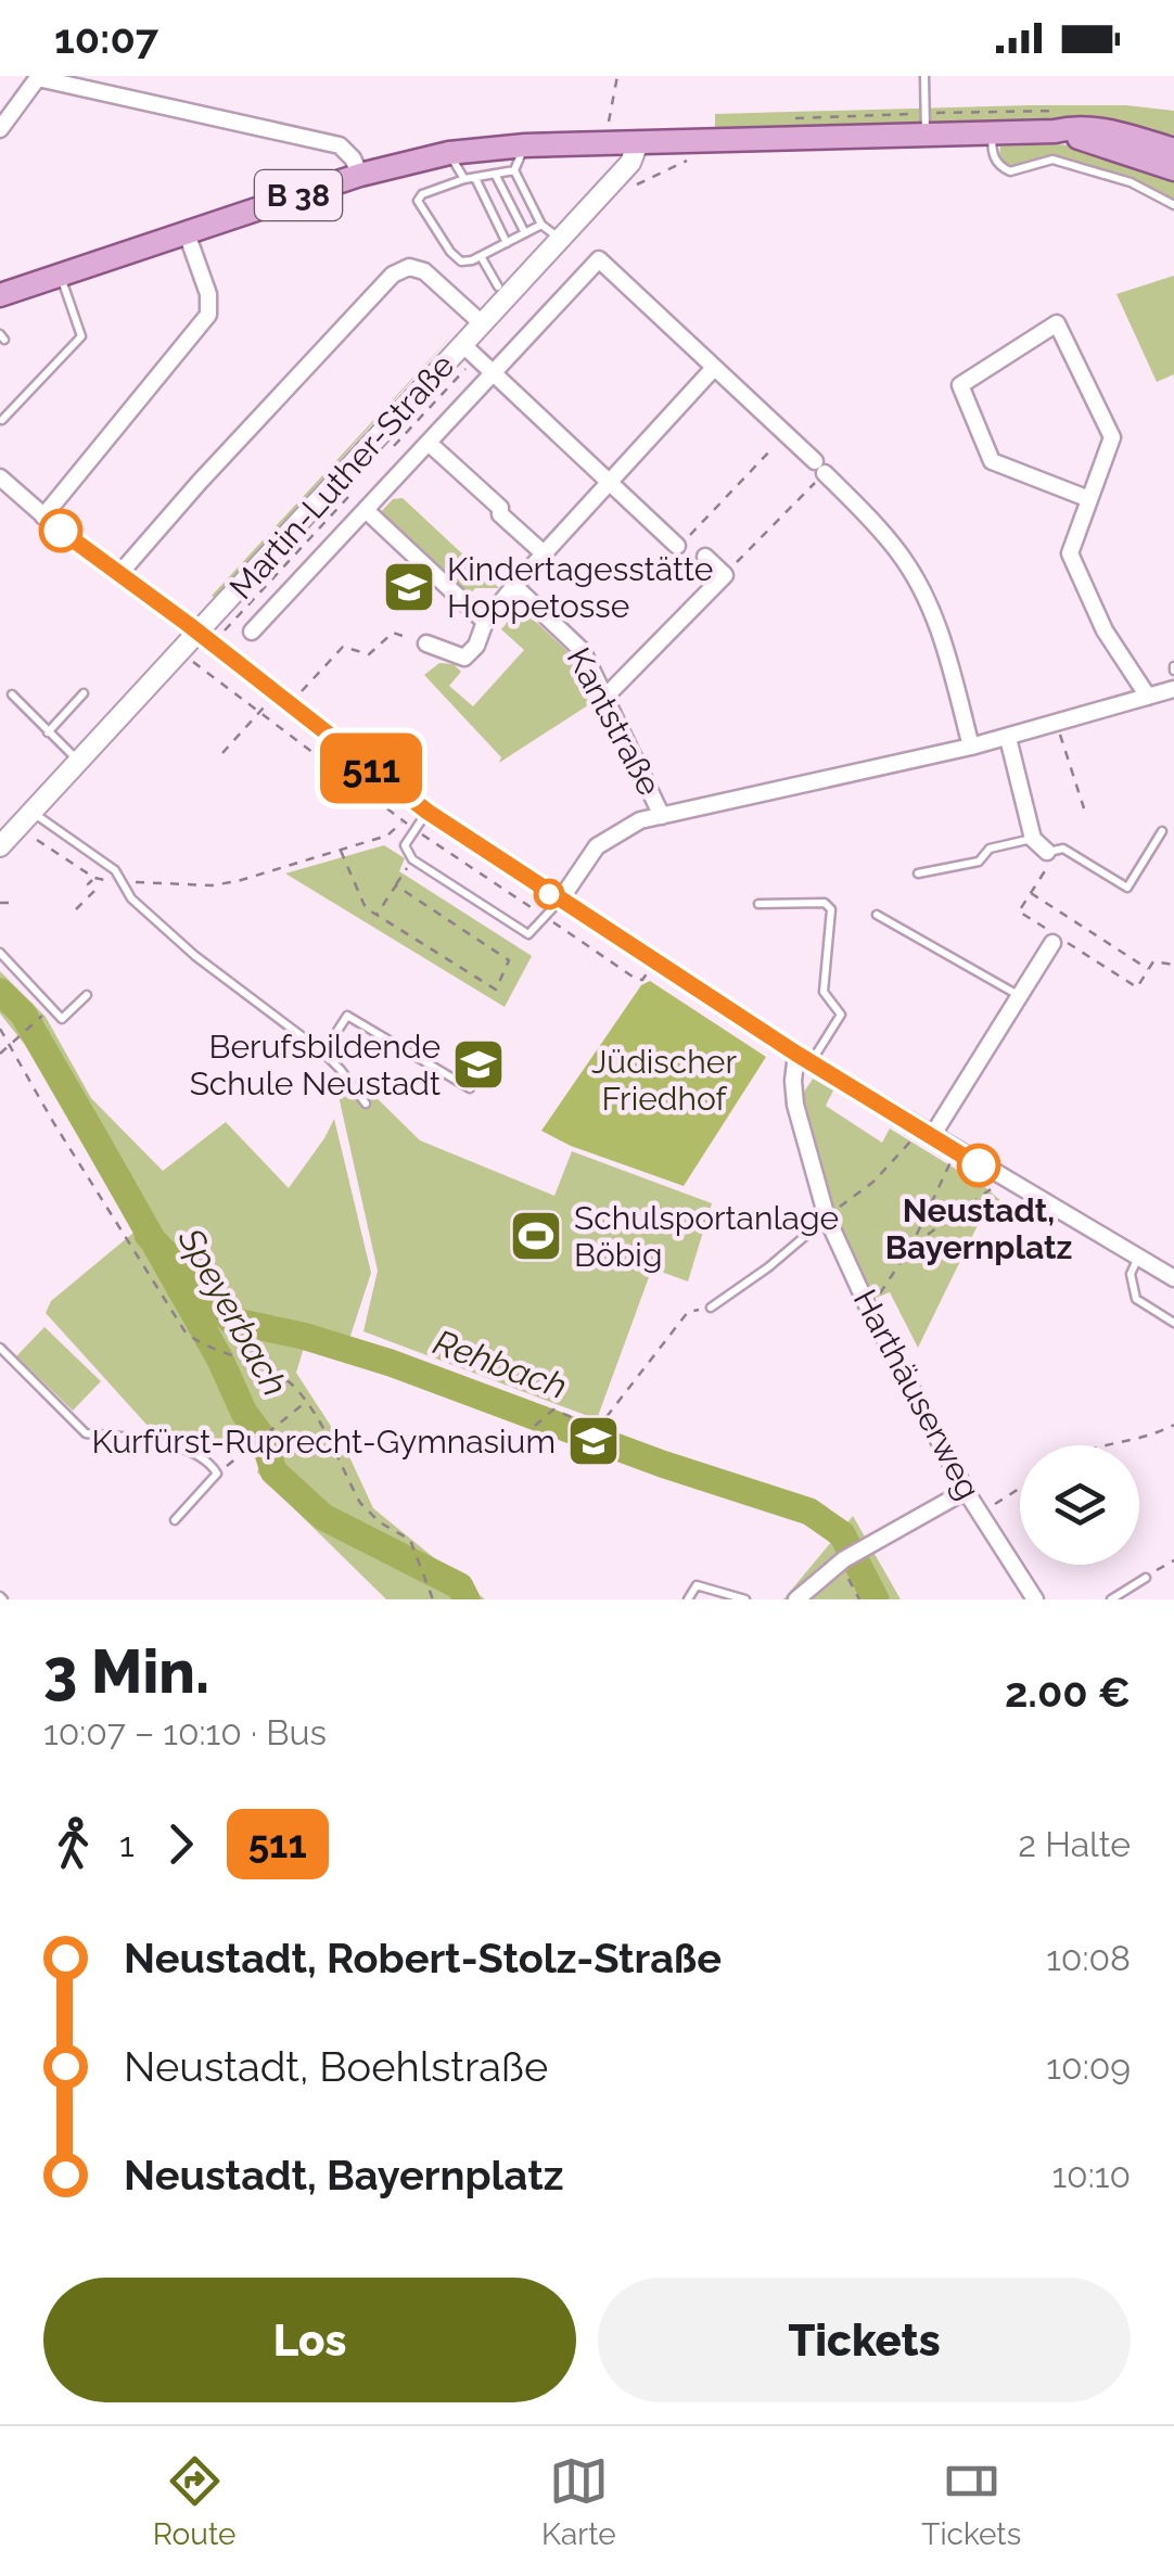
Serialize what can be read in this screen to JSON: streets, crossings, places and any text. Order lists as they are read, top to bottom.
{
  "streets": {
    "main road": ["B 38"],
    "street": ["Martin-Luther-Straße", "Kantstraße", "Harthäuserweg"]
  },
  "crossings": [
    ["B 38", "Martin-Luther-Straße"]
  ],
  "water": ["Speyerbach", "Rehbach"],
  "parks": ["Jüdischer Friedhof"],
  "places": {
    "school or university": ["Kindertagesstätte Hoppetosse", "Berufsbildende Schule Neustadt", "Kurfürst-Ruprecht-Gymnasium"],
    "other": ["Neustadt, Bayernplatz"],
    "sports": ["Schulsportanlage Böbig"]
  },
  "lines": ["bus line 511"],
  "page": {
    "status": "10:07",
    "on_map": "511",
    "heading": ["3 Min.", "10:07 – 10:10 · Bus", "2.00 €"],
    "legs": ["1", "511", "2 Halte"],
    "list": [
      {
        "name": "Neustadt, Robert-Stolz-Straße",
        "value": "10:08"
      },
      {
        "name": "Neustadt, Boehlstraße",
        "value": "10:09"
      },
      {
        "name": "Neustadt, Bayernplatz",
        "value": "10:10"
      }
    ],
    "buttons": ["Los", "Tickets"],
    "tabs": ["Route", "Karte", "Tickets"]
  }
}
